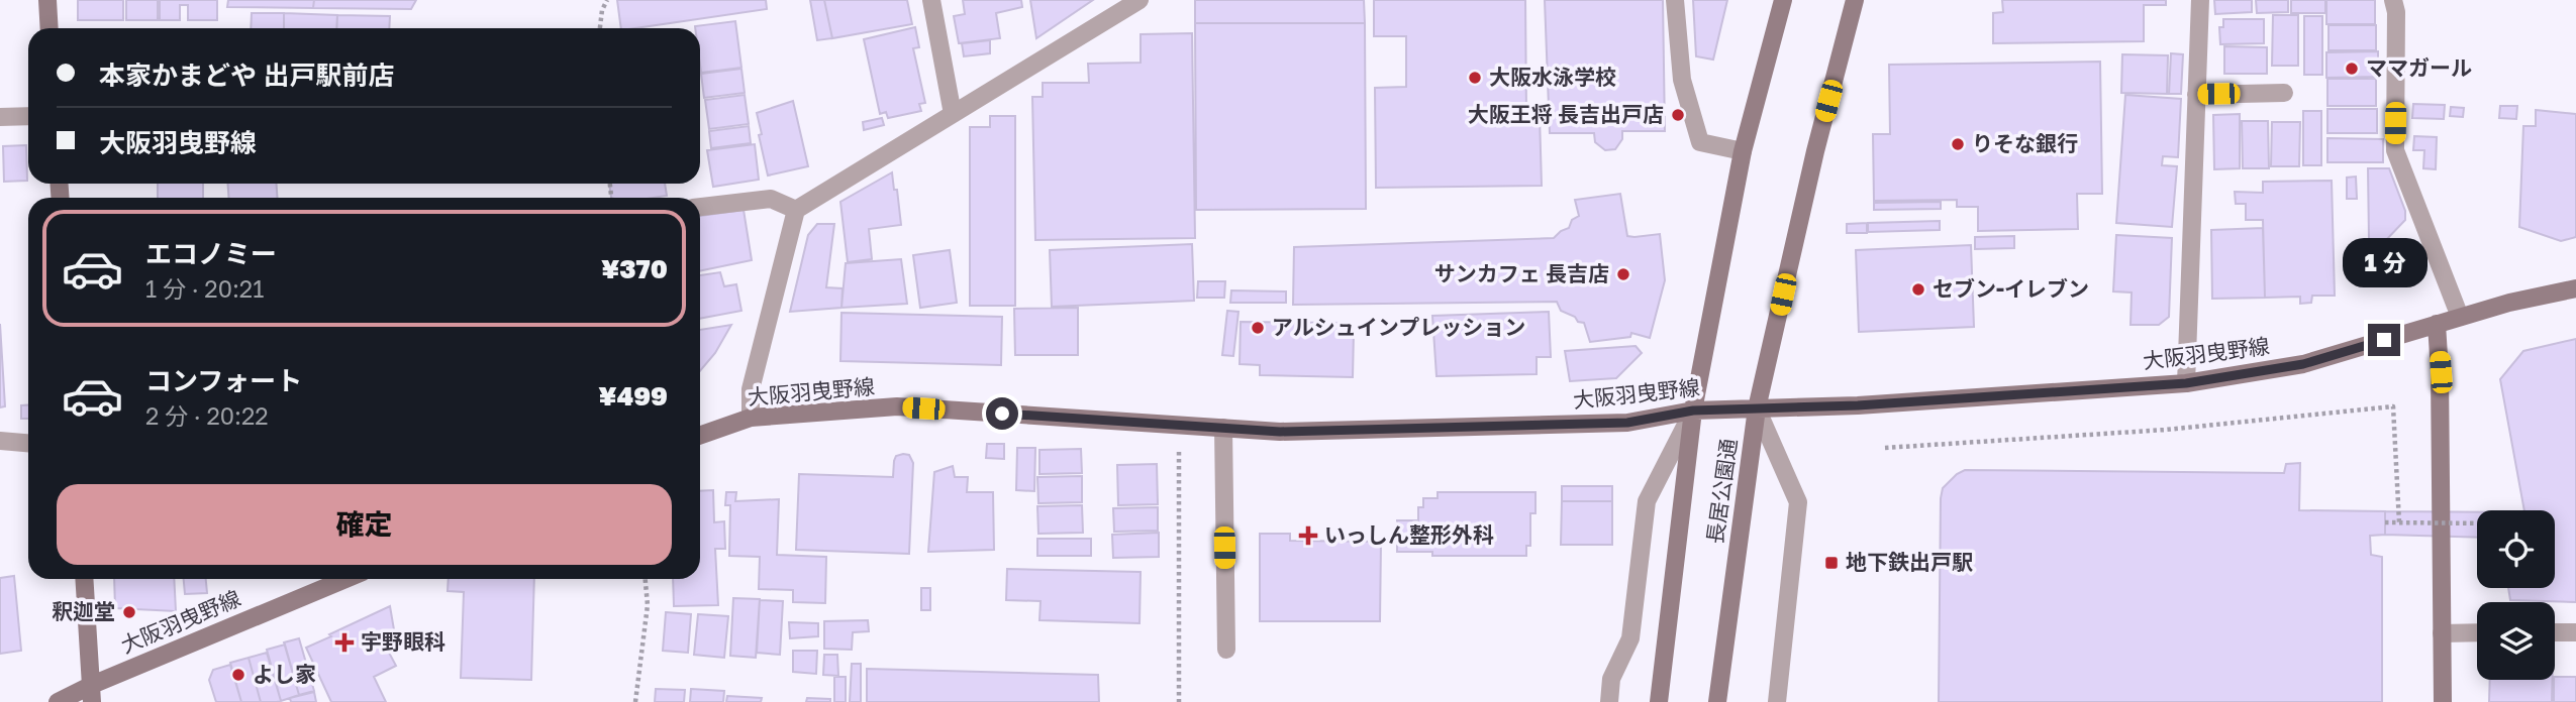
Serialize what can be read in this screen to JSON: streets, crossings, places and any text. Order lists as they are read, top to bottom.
{
  "streets": {
    "main road": ["大阪羽曳野線", "長居公園通"]
  },
  "crossings": [
    ["大阪羽曳野線", "長居公園通"]
  ],
  "places": {
    "other": [
      "ママガール",
      "大阪水泳学校",
      "大阪王将 長吉出戸店",
      "りそな銀行",
      "サンカフェ 長吉店",
      "セブン-イレブン",
      "アルシュインプレッション",
      "釈迦堂",
      "よし家"
    ],
    "health": ["いっしん整形外科", "宇野眼科"],
    "transit": ["地下鉄出戸駅"]
  },
  "page": {
    "banner": ["本家かまどや 出戸駅前店", "大阪羽曳野線"],
    "list": [
      {
        "name": "エコノミー",
        "note": "1 分 · 20:21",
        "value": "¥370"
      },
      {
        "name": "コンフォート",
        "note": "2 分 · 20:22",
        "value": "¥499"
      }
    ],
    "bubble": "1 分",
    "buttons": "確定"
  }
}
